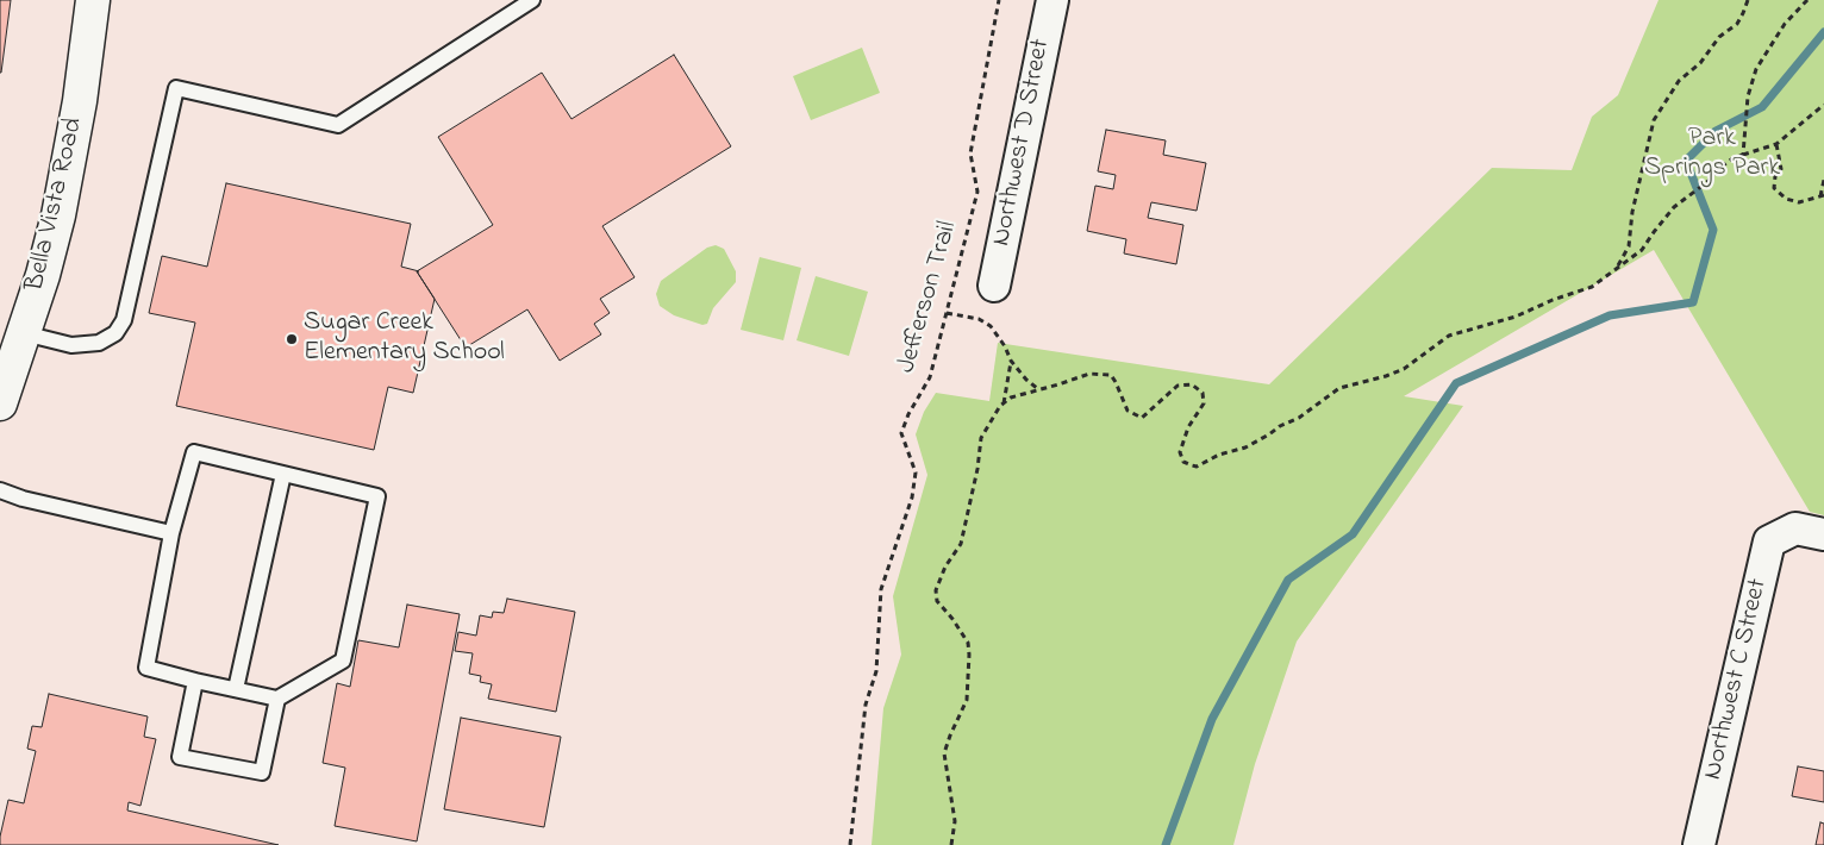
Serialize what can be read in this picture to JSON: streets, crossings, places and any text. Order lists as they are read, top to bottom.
{
  "streets": {
    "street": ["Northwest D Street", "Bella Vista Road", "Northwest C Street"],
    "path": ["Jefferson Trail"]
  },
  "parks": ["Park Springs Park"],
  "places": ["Sugar Creek Elementary School"]
}
